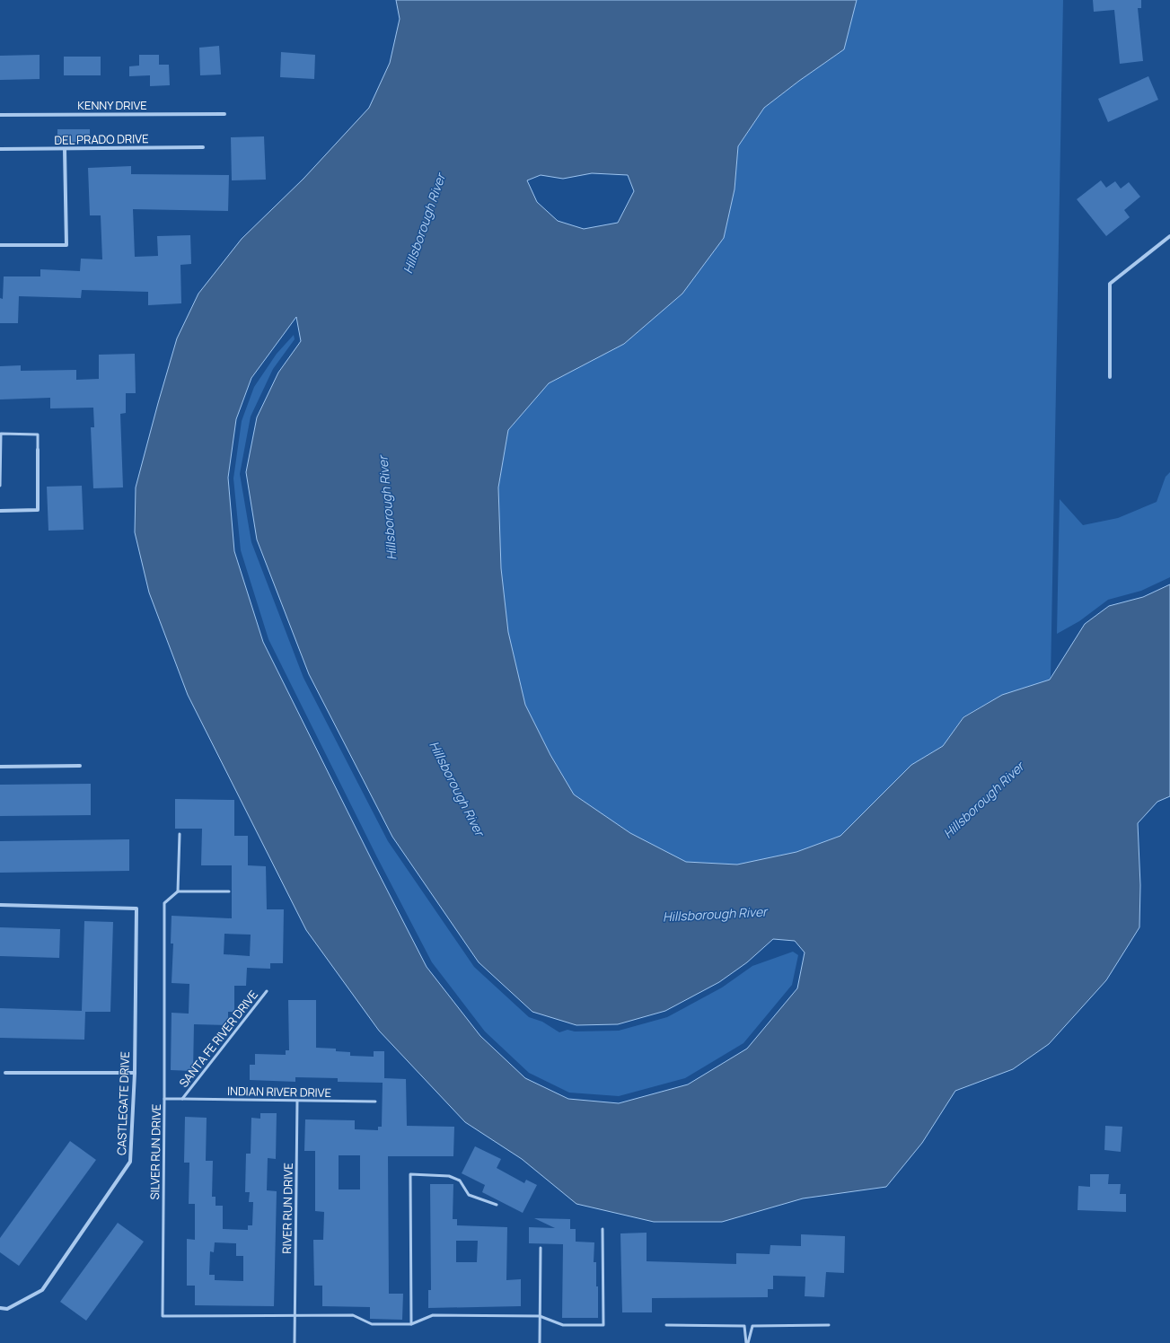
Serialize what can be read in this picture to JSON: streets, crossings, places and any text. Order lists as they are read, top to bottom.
{
  "streets": {
    "street": ["KENNY DRIVE", "DEL PRADO DRIVE", "CASTLEGATE DRIVE"],
    "lane": [
      "SANTA FE RIVER DRIVE",
      "INDIAN RIVER DRIVE",
      "SILVER RUN DRIVE",
      "RIVER RUN DRIVE"
    ]
  },
  "crossings": [
    ["SANTA FE RIVER DRIVE", "INDIAN RIVER DRIVE"],
    ["SANTA FE RIVER DRIVE", "SILVER RUN DRIVE"],
    ["INDIAN RIVER DRIVE", "RIVER RUN DRIVE"],
    ["SILVER RUN DRIVE", "RIVER RUN DRIVE"]
  ],
  "water": ["Hillsborough River"]
}
